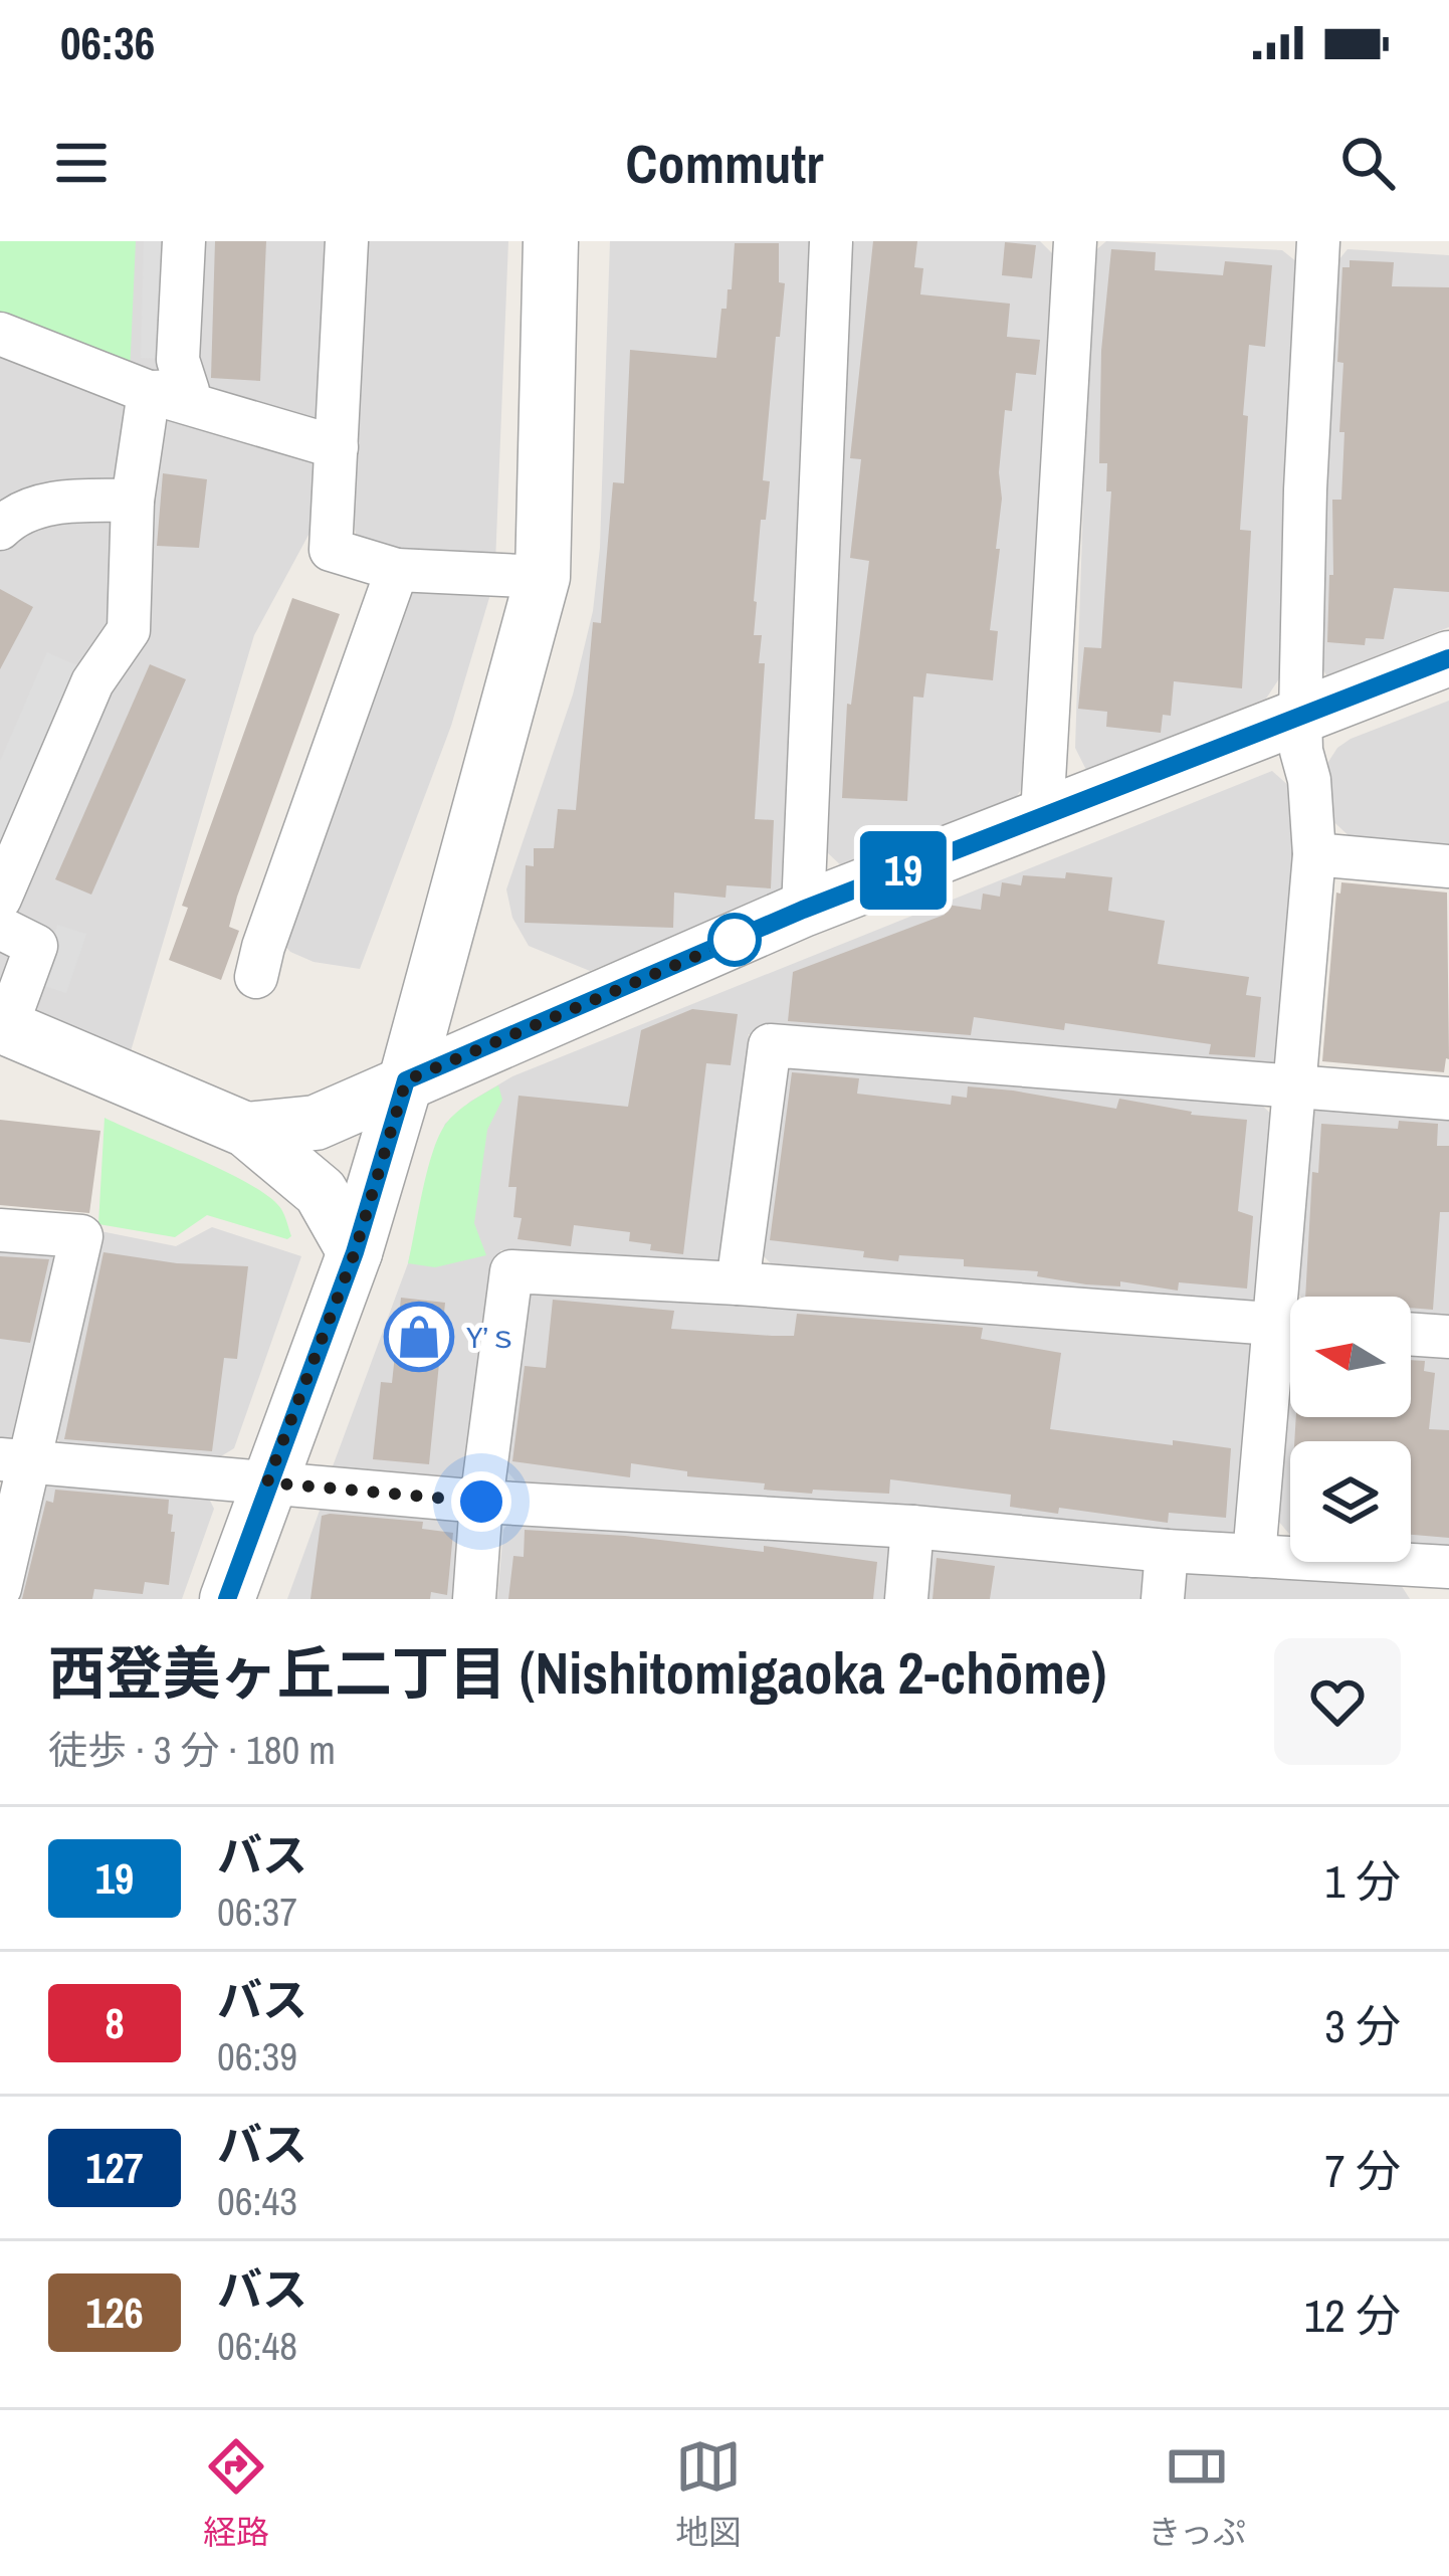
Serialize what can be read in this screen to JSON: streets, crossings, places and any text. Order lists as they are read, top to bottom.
{
  "places": {
    "shop": ["Y’ｓ"]
  },
  "lines": ["bus line 19"],
  "north": "left",
  "page": {
    "status": "06:36",
    "header": "Commutr",
    "on_map": "19",
    "heading": ["西登美ヶ丘二丁目 (Nishitomigaoka 2-chōme)", "徒歩 · 3 分 · 180 m"],
    "list": [
      {
        "mark": "19",
        "name": "バス",
        "note": "06:37",
        "value": "1 分"
      },
      {
        "mark": "8",
        "name": "バス",
        "note": "06:39",
        "value": "3 分"
      },
      {
        "mark": "127",
        "name": "バス",
        "note": "06:43",
        "value": "7 分"
      },
      {
        "mark": "126",
        "name": "バス",
        "note": "06:48",
        "value": "12 分"
      }
    ],
    "tabs": ["経路", "地図", "きっぷ"]
  }
}
